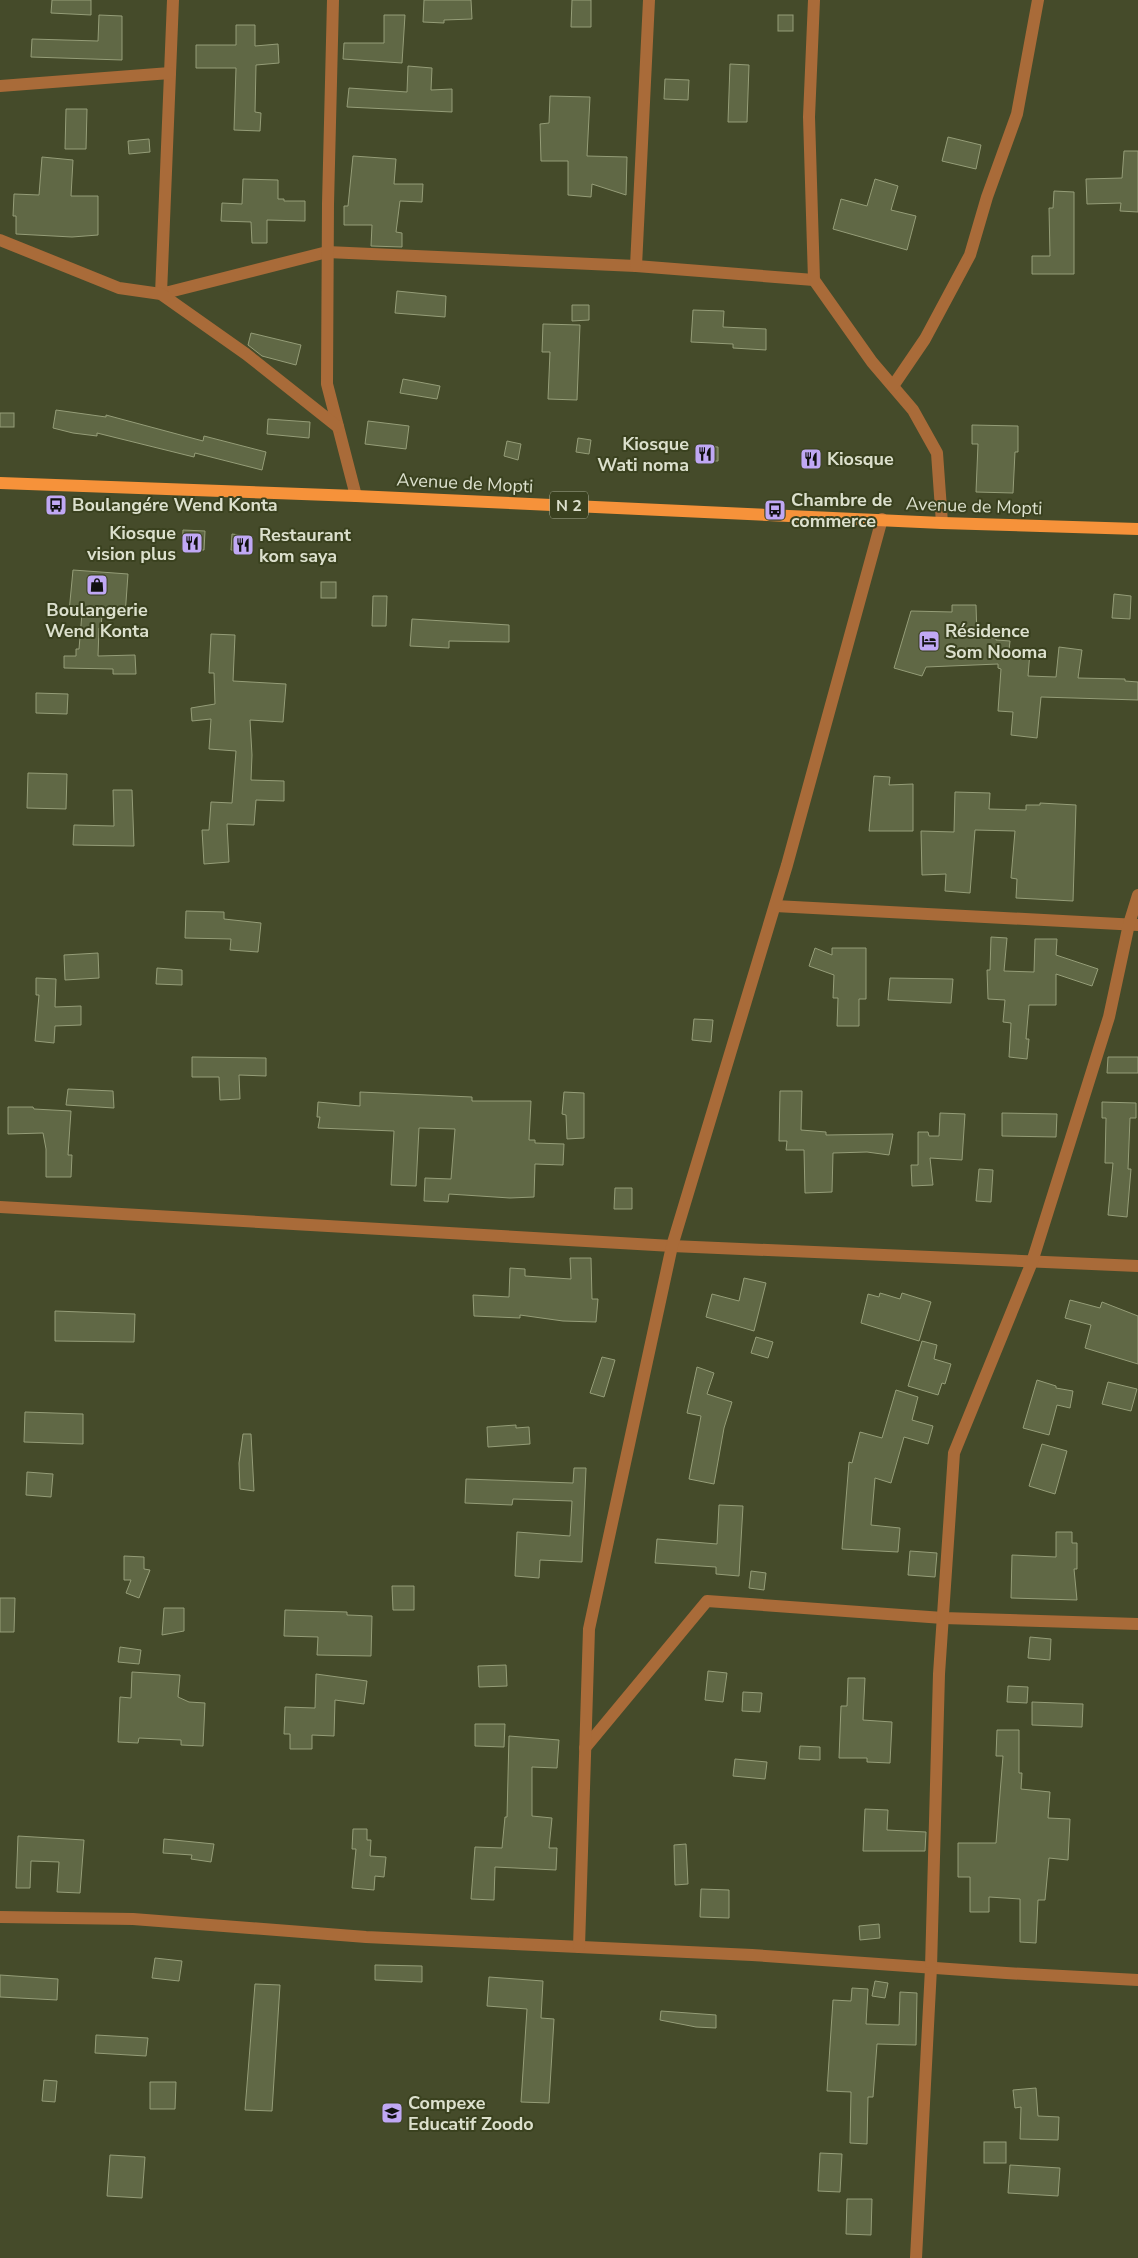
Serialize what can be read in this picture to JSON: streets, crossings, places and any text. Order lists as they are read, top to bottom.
{
  "streets": {
    "main road": ["Avenue de Mopti", "N 2"]
  },
  "places": {
    "restaurant": [
      "Kiosque Wati noma",
      "Kiosque",
      "Kiosque vision plus",
      "Restaurant kom saya"
    ],
    "bus stop": ["Boulangére Wend Konta", "Chambre de commerce"],
    "shop": ["Boulangerie Wend Konta"],
    "hotel": ["Résidence Som Nooma"],
    "school or university": ["Compexe Educatif Zoodo"]
  }
}
